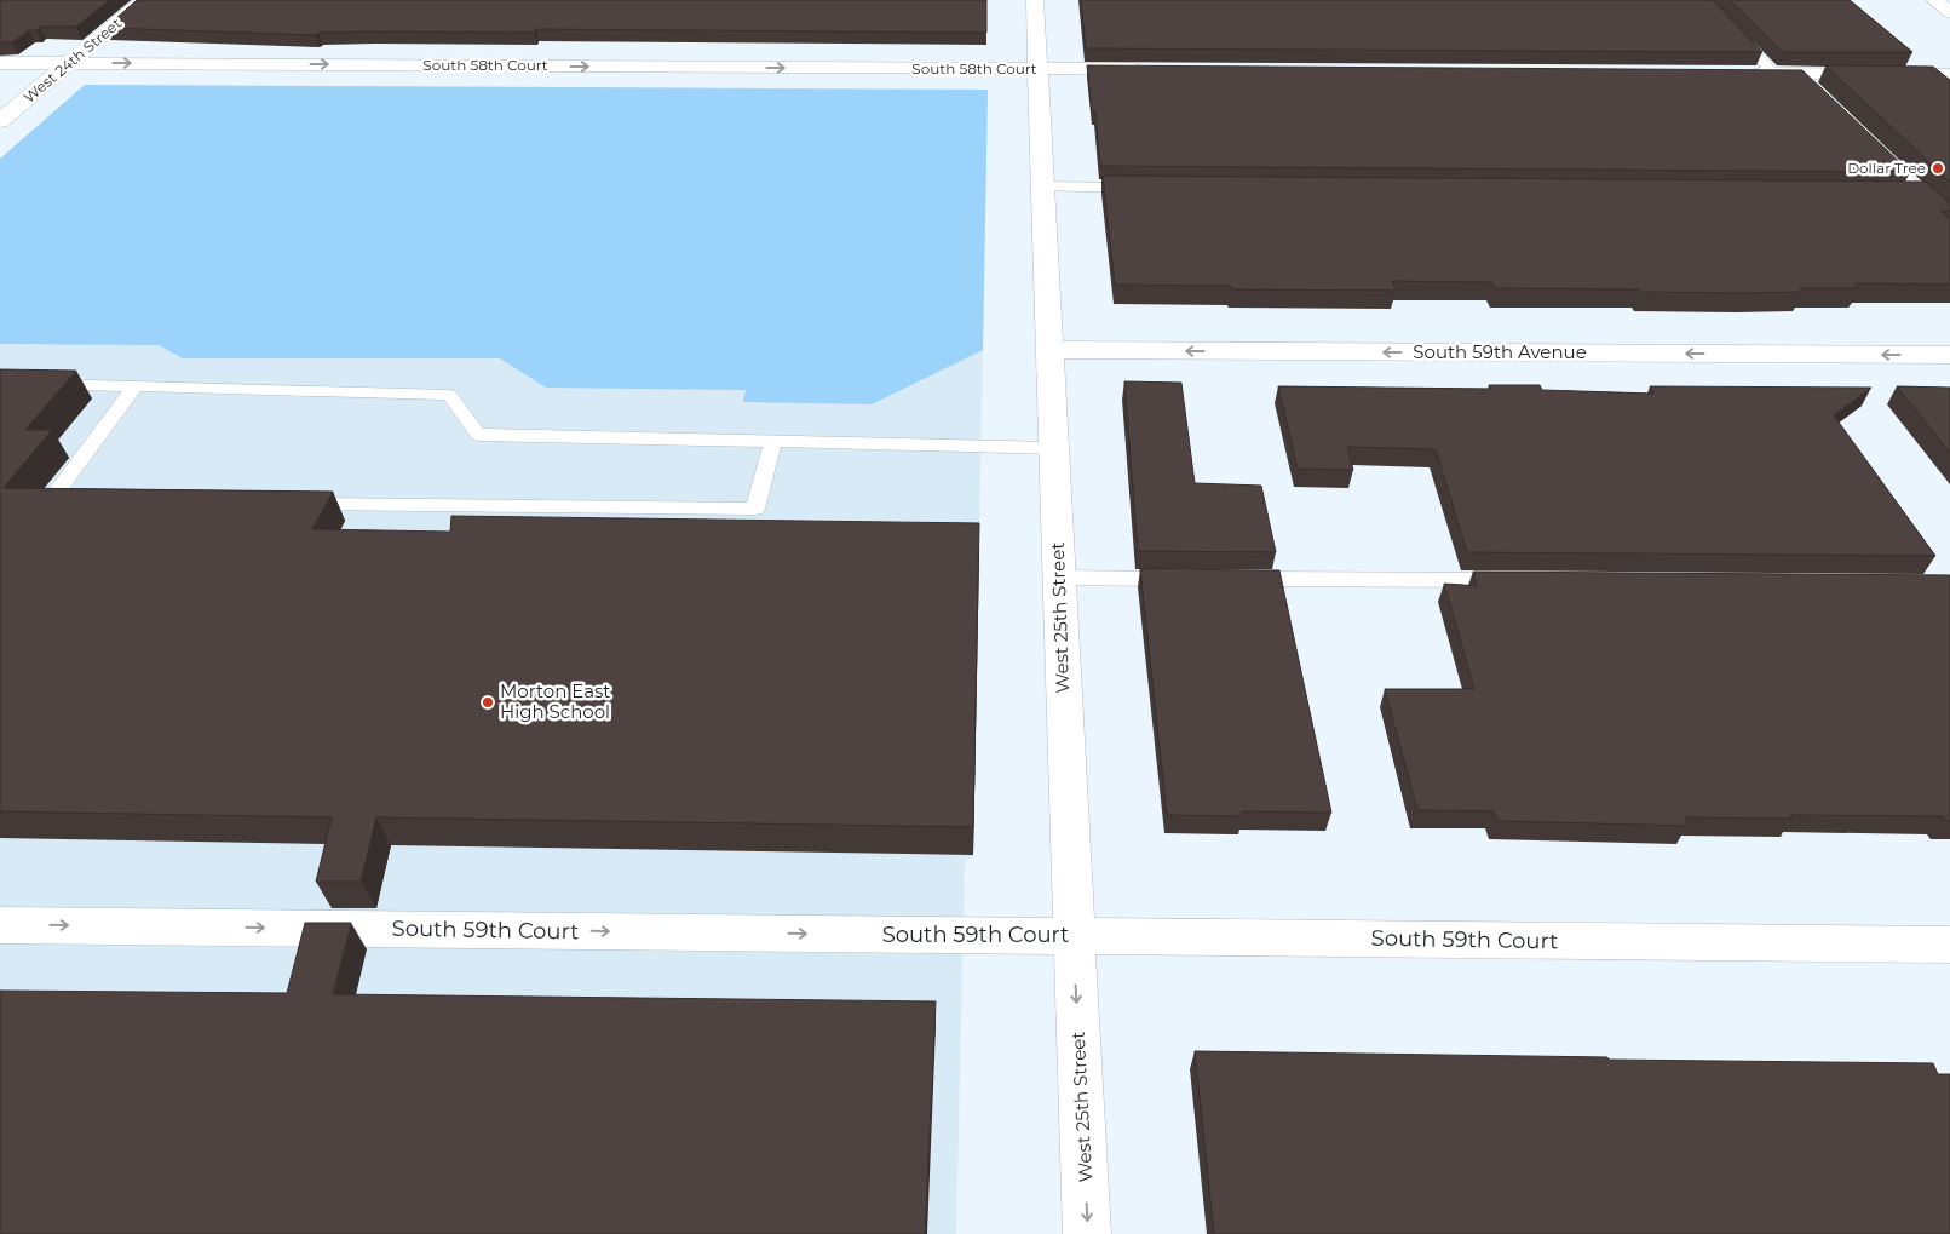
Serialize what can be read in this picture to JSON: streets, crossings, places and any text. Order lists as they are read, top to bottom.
{
  "streets": {
    "street": [
      "West 24th Street",
      "South 58th Court",
      "South 59th Avenue",
      "West 25th Street",
      "South 59th Court"
    ]
  },
  "crossings": [
    ["West 24th Street", "South 58th Court"],
    ["South 58th Court", "West 25th Street"],
    ["South 59th Avenue", "West 25th Street"],
    ["West 25th Street", "South 59th Court"]
  ],
  "one_way": ["South 58th Court", "South 59th Avenue", "South 59th Court"],
  "places": ["Dollar Tree", "Morton East High School"]
}
